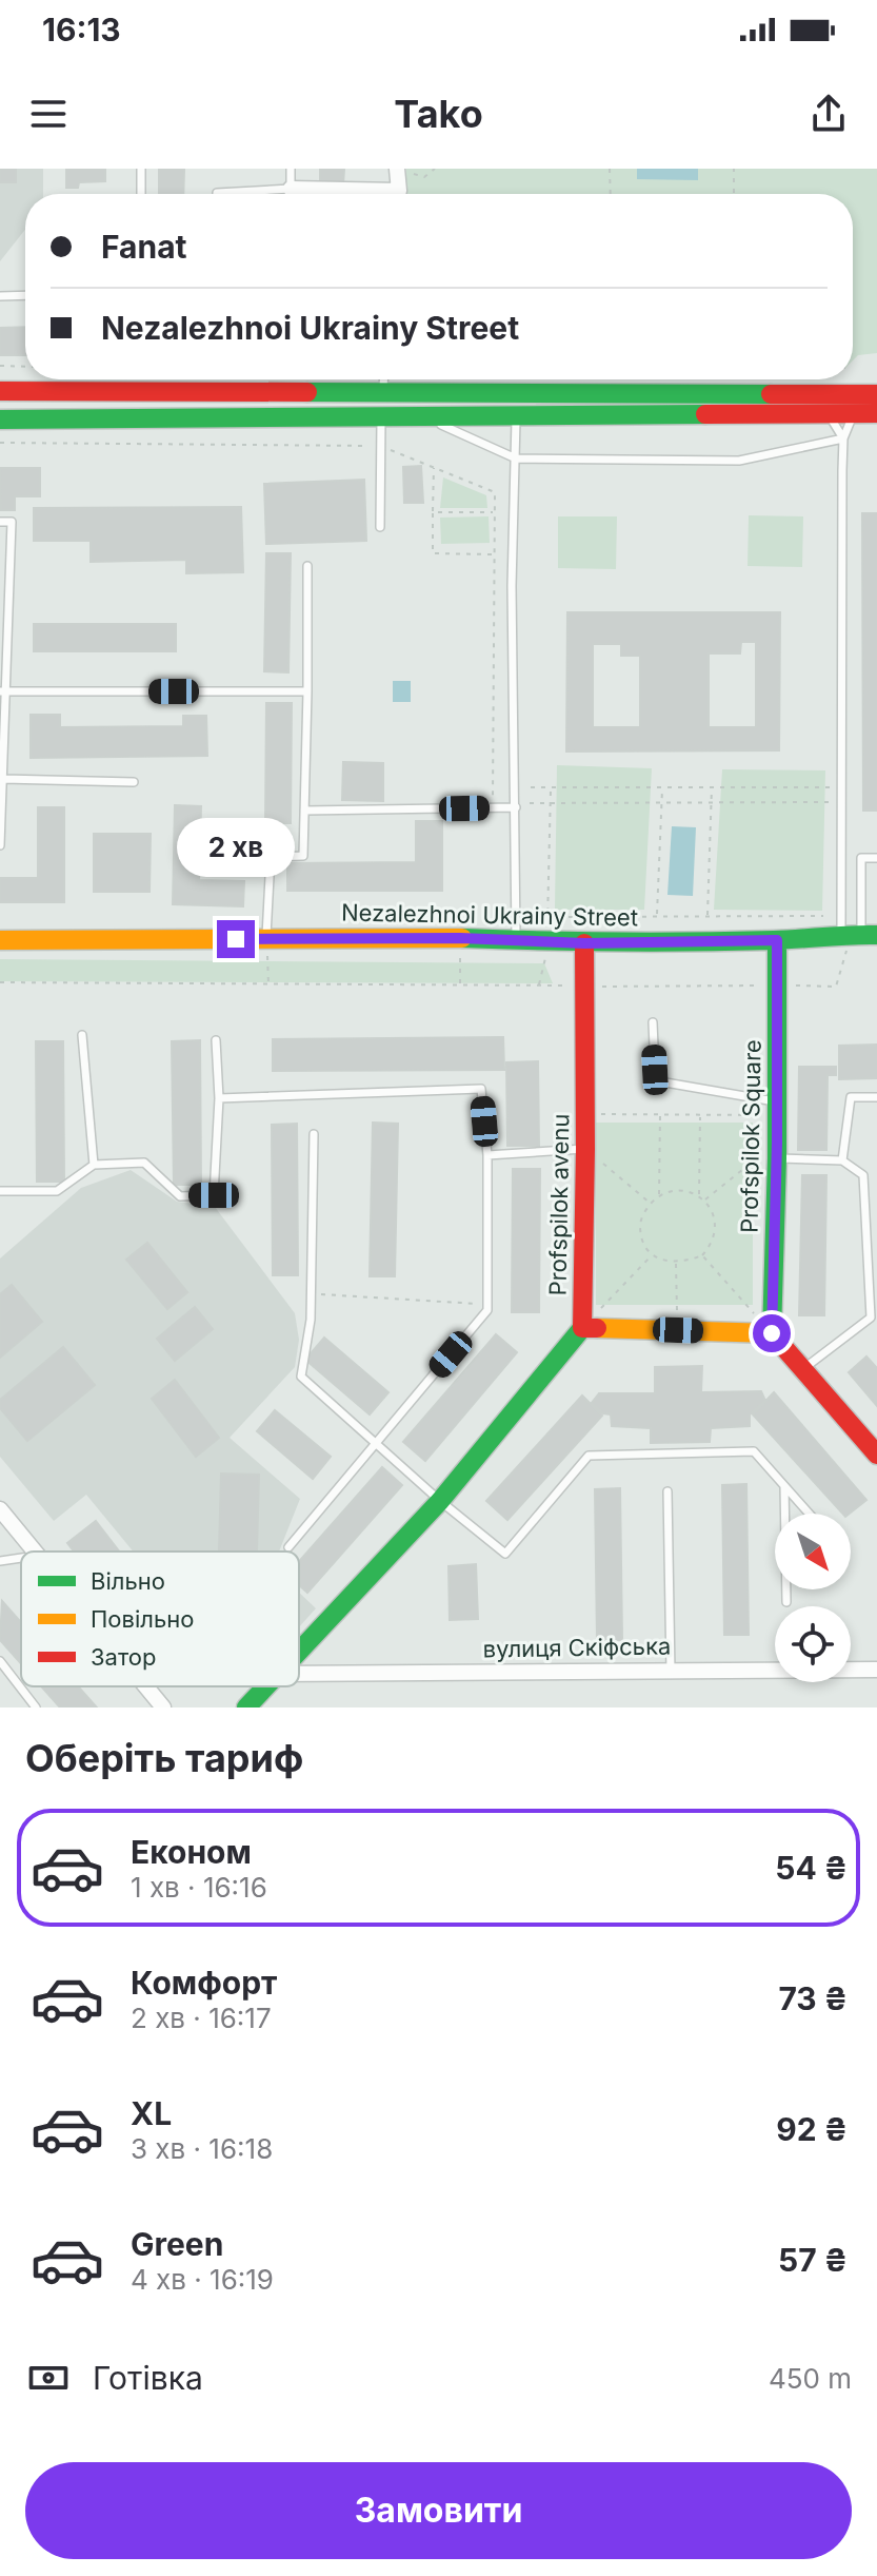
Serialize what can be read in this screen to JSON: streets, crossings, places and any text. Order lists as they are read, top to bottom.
{
  "streets": {
    "street": [
      "Nezalezhnoi Ukrainy Street",
      "Profspilok Square",
      "Profspilok avenu",
      "вулиця Скіфська"
    ]
  },
  "crossings": [
    ["Nezalezhnoi Ukrainy Street", "Profspilok Square"],
    ["Nezalezhnoi Ukrainy Street", "Profspilok avenu"],
    ["Profspilok Square", "Profspilok avenu"]
  ],
  "legend": ["Вільно", "Повільно", "Затор"],
  "north": "bottom right",
  "page": {
    "status": "16:13",
    "header": "Tako",
    "banner": ["Fanat", "Nezalezhnoi Ukrainy Street"],
    "bubble": "2 хв",
    "heading": "Оберіть тариф",
    "list": [
      {
        "name": "Економ",
        "note": "1 хв · 16:16",
        "value": "54 ₴"
      },
      {
        "name": "Комфорт",
        "note": "2 хв · 16:17",
        "value": "73 ₴"
      },
      {
        "name": "XL",
        "note": "3 хв · 16:18",
        "value": "92 ₴"
      },
      {
        "name": "Green",
        "note": "4 хв · 16:19",
        "value": "57 ₴"
      }
    ],
    "pay": ["Готівка", "450 m"],
    "buttons": "Замовити"
  }
}
